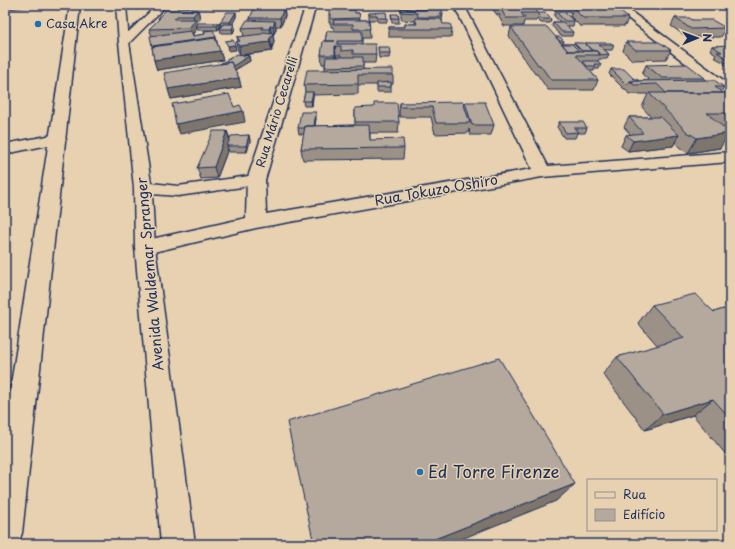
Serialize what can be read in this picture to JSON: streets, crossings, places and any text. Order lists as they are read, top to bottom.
{
  "streets": {
    "street": ["Rua Mário Cecarelli", "Rua Tokuzo Oshiro", "Avenida Waldemar Spranger"]
  },
  "crossings": [
    ["Rua Mário Cecarelli", "Rua Tokuzo Oshiro"],
    ["Rua Tokuzo Oshiro", "Avenida Waldemar Spranger"]
  ],
  "places": ["Casa Akre", "Ed Torre Firenze"],
  "legend": ["Rua", "Edifício"],
  "north": "right"
}
